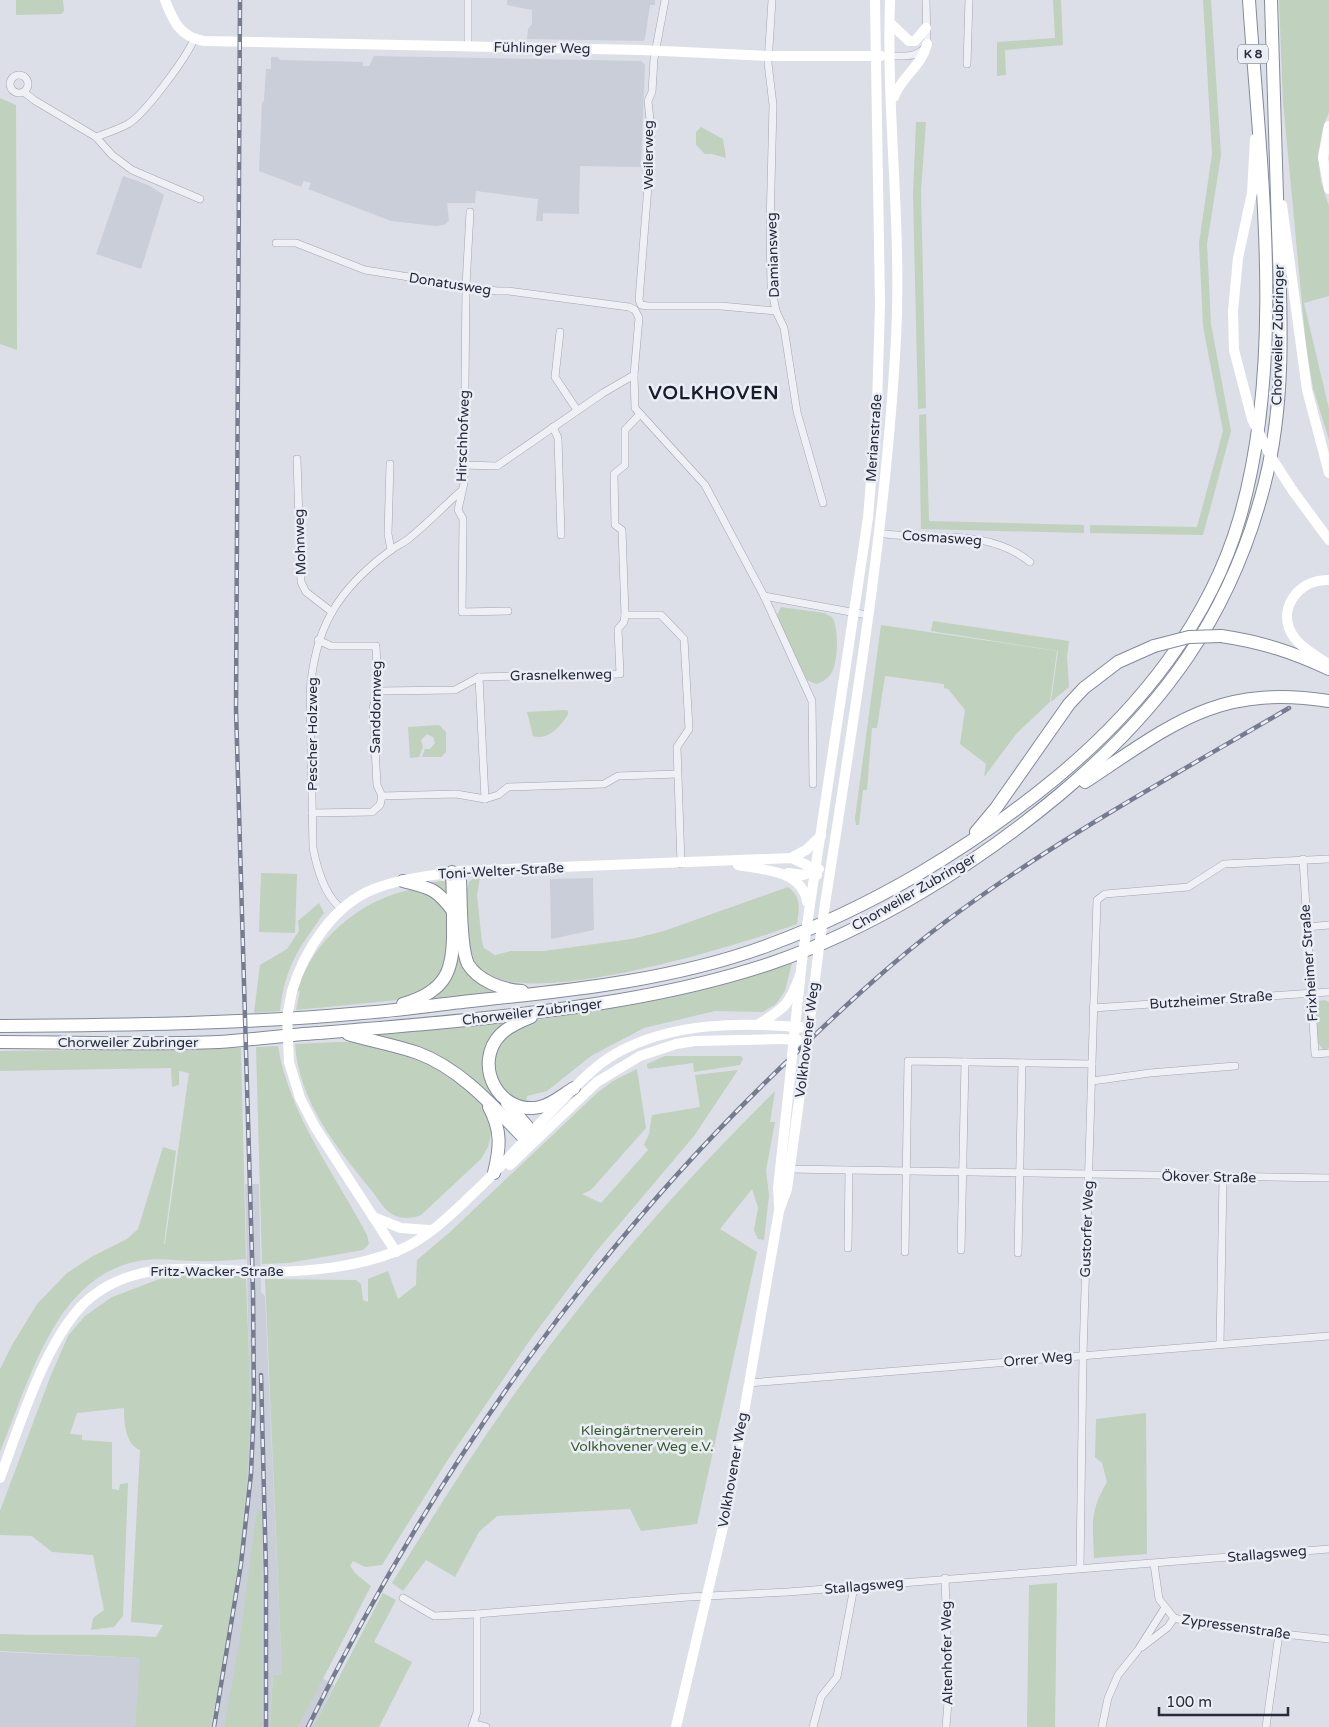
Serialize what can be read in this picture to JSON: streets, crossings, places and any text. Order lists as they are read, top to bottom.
{
  "streets": {
    "highway": ["K 8", "Chorweiler Zubringer"],
    "street": [
      "Fühlinger Weg",
      "Weilerweg",
      "Damiansweg",
      "Donatusweg",
      "Hirschhofweg",
      "Merianstraße",
      "Cosmasweg",
      "Mohnweg",
      "Grasnelkenweg",
      "Sanddornweg",
      "Pescher Holzweg",
      "Toni-Welter-Straße",
      "Frixheimer Straße",
      "Butzheimer Straße",
      "Volkhovener Weg",
      "Ökover Straße",
      "Gustorfer Weg",
      "Fritz-Wacker-Straße",
      "Orrer Weg",
      "Stallagsweg",
      "Zypressenstraße",
      "Altenhofer Weg"
    ]
  },
  "crossings": [
    ["Fühlinger Weg", "Weilerweg"],
    ["Fühlinger Weg", "Damiansweg"],
    ["Fühlinger Weg", "Merianstraße"],
    ["K 8", "Chorweiler Zubringer"],
    ["Weilerweg", "Damiansweg"],
    ["Donatusweg", "Hirschhofweg"],
    ["Hirschhofweg", "Pescher Holzweg"],
    ["Merianstraße", "Cosmasweg"],
    ["Merianstraße", "Toni-Welter-Straße"],
    ["Merianstraße", "Volkhovener Weg"],
    ["Mohnweg", "Pescher Holzweg"],
    ["Grasnelkenweg", "Sanddornweg"],
    ["Sanddornweg", "Pescher Holzweg"],
    ["Pescher Holzweg", "Toni-Welter-Straße"],
    ["Toni-Welter-Straße", "Volkhovener Weg"],
    ["Toni-Welter-Straße", "Fritz-Wacker-Straße"],
    ["Frixheimer Straße", "Butzheimer Straße"],
    ["Frixheimer Straße", "Gustorfer Weg"],
    ["Butzheimer Straße", "Gustorfer Weg"],
    ["Volkhovener Weg", "Ökover Straße"],
    ["Volkhovener Weg", "Fritz-Wacker-Straße"],
    ["Volkhovener Weg", "Orrer Weg"],
    ["Volkhovener Weg", "Stallagsweg"],
    ["Ökover Straße", "Gustorfer Weg"],
    ["Gustorfer Weg", "Orrer Weg"],
    ["Gustorfer Weg", "Stallagsweg"],
    ["Stallagsweg", "Zypressenstraße"],
    ["Stallagsweg", "Altenhofer Weg"]
  ],
  "districts": ["VOLKHOVEN"],
  "parks": ["Kleingärtnerverein Volkhovener Weg e.V."],
  "scale_bar": "100 m"
}
